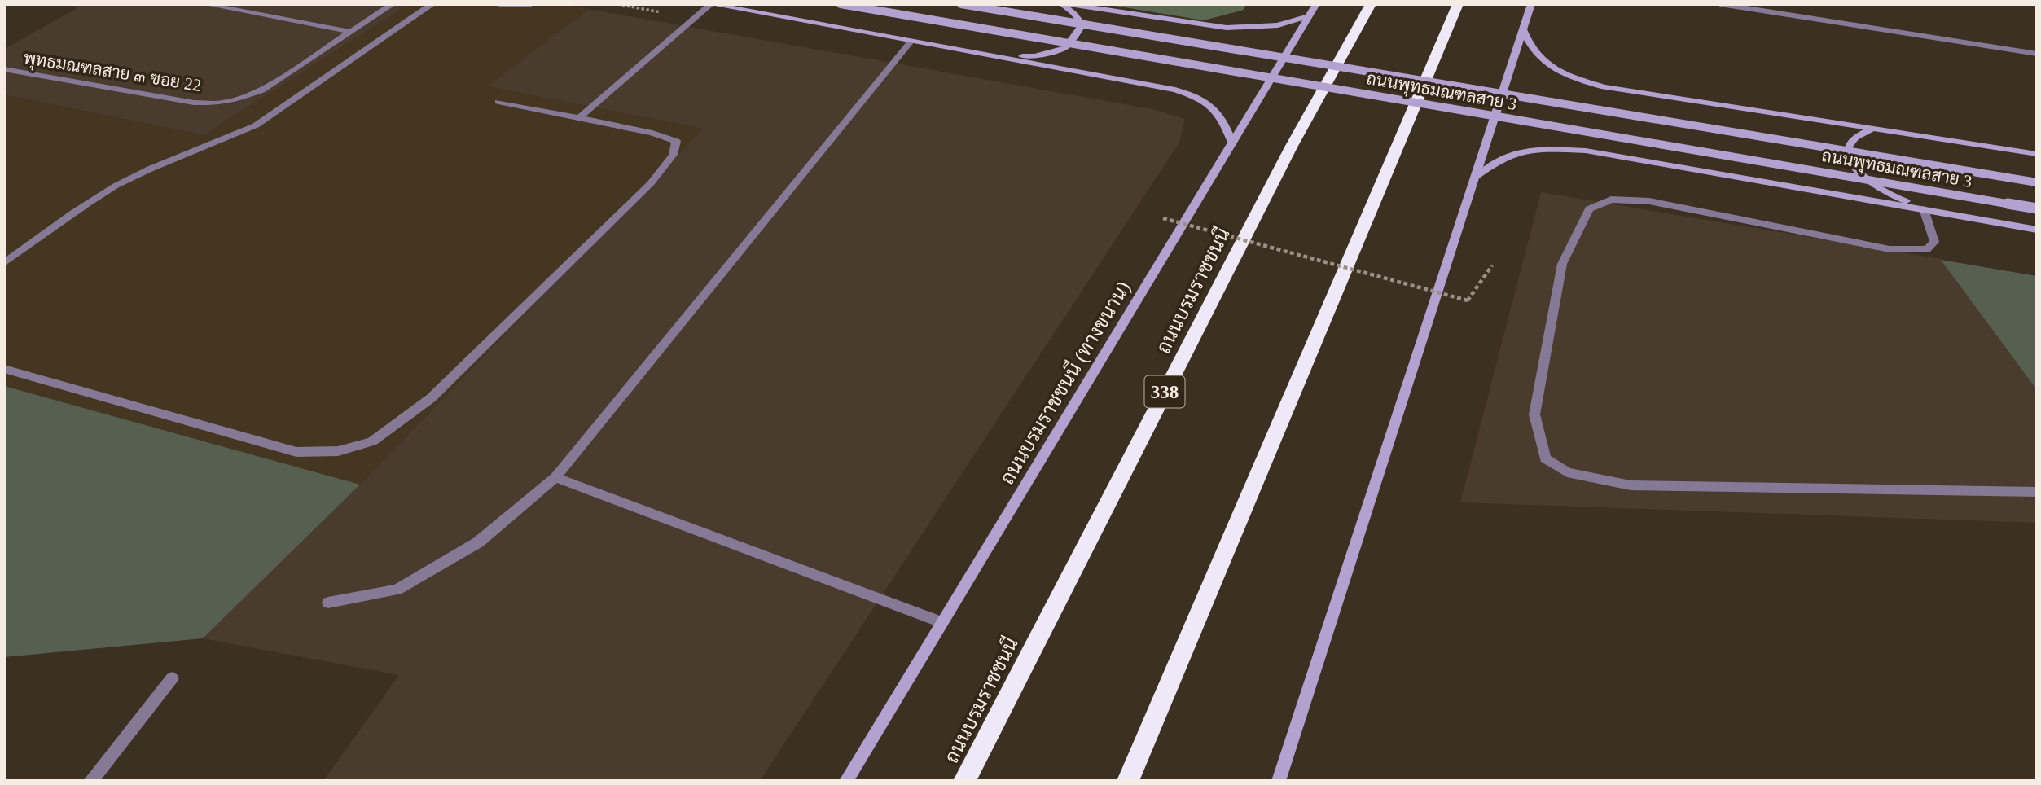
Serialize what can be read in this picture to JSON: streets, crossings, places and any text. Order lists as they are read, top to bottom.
{
  "streets": {
    "highway": ["ถนนบรมราชชนนี", "338"],
    "main road": ["ถนนพุทธมณฑลสาย 3", "ถนนบรมราชชนนี (ทางขนาน)"],
    "street": ["พุทธมณฑลสาย ๓ ซอย 22"]
  }
}
